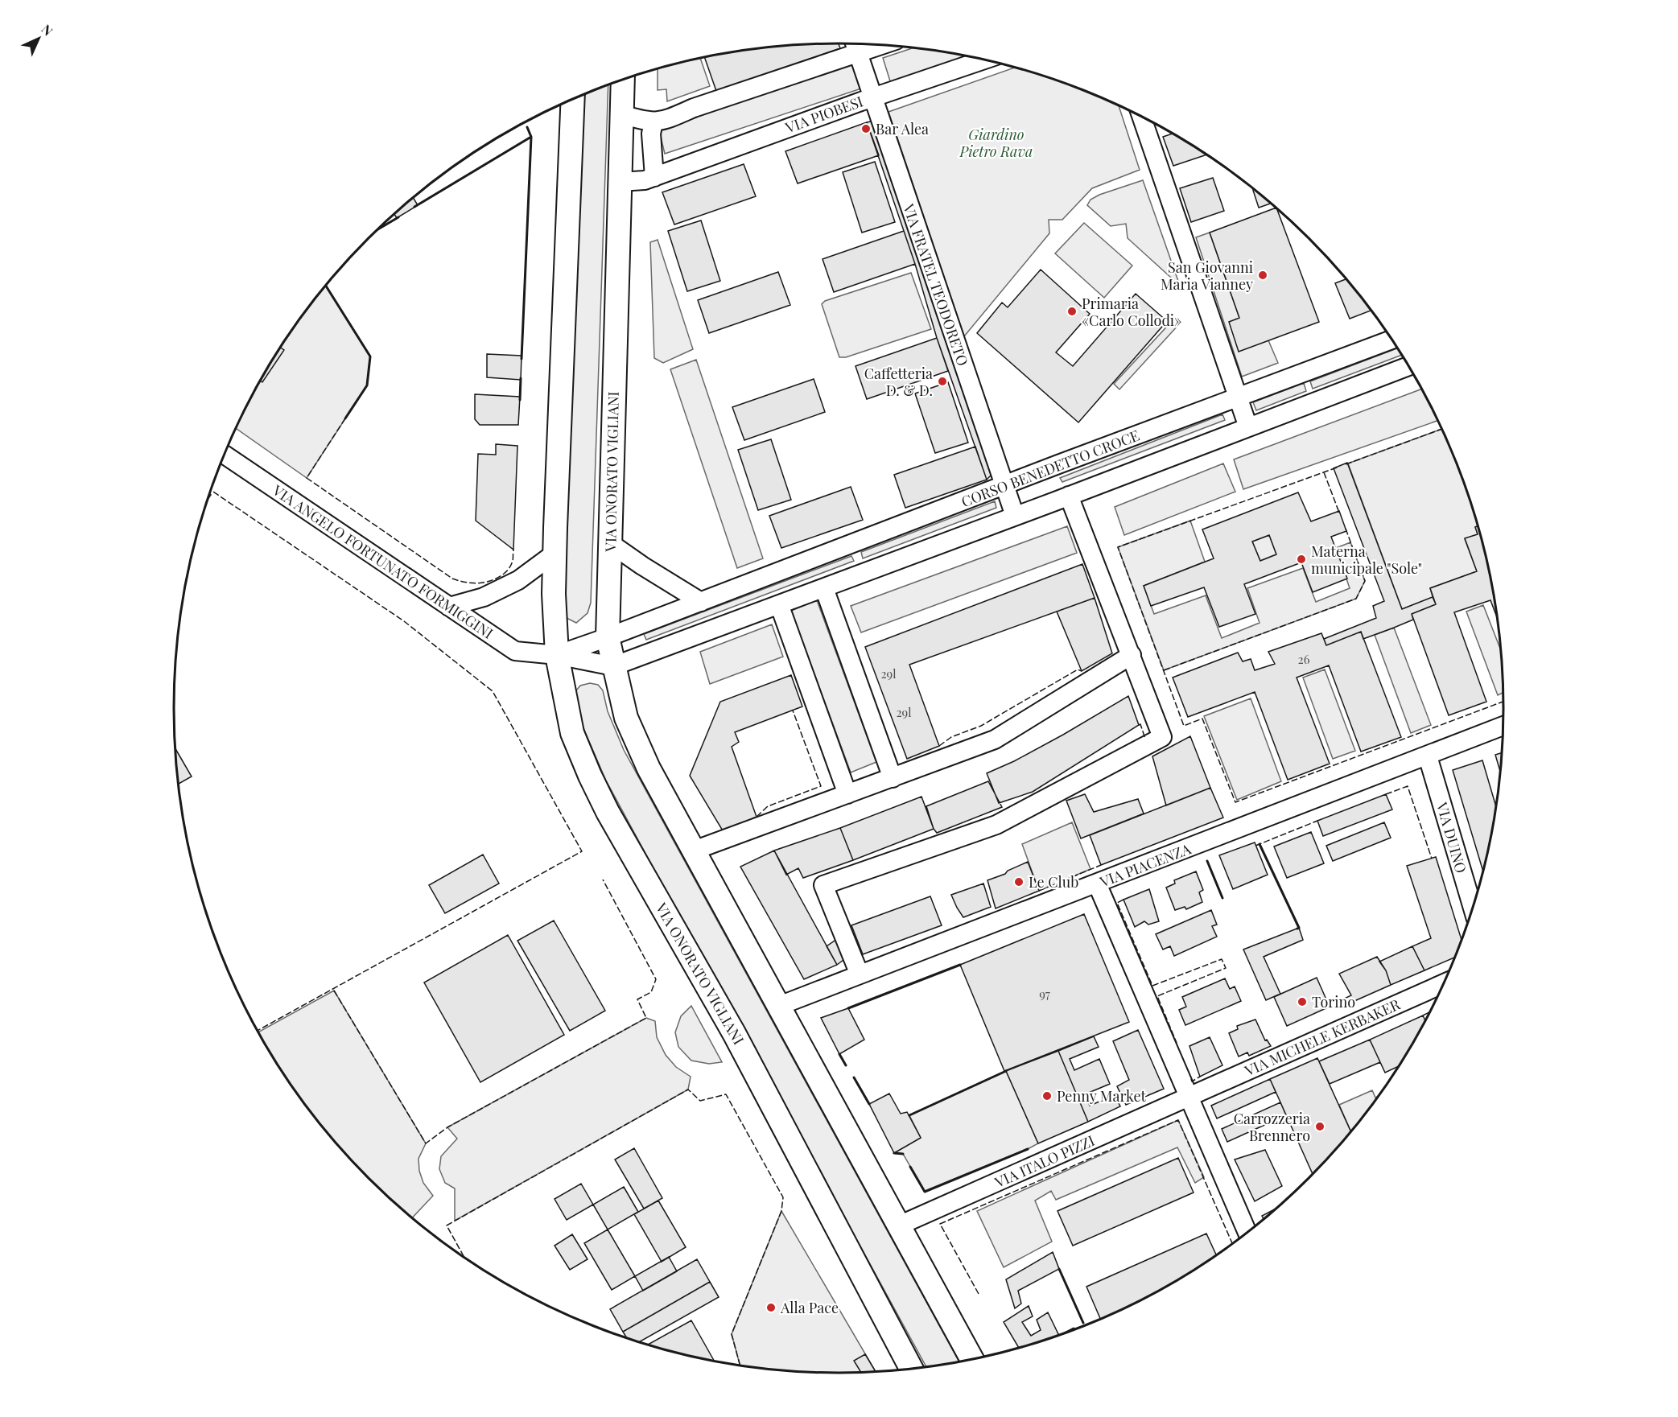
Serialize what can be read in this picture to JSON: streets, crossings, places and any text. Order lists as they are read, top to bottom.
{
  "streets": {
    "main road": ["VIA ONORATO VIGLIANI"],
    "street": [
      "VIA PIOBESI",
      "VIA FRATEL TEODORETO",
      "CORSO BENEDETTO CROCE",
      "VIA ANGELO FORTUNATO FORMIGGINI",
      "VIA DUINO",
      "VIA PIACENZA",
      "VIA MICHELE KERBAKER",
      "VIA ITALO PIZZI"
    ]
  },
  "crossings": [
    ["VIA PIOBESI", "VIA FRATEL TEODORETO"],
    ["VIA PIOBESI", "VIA ONORATO VIGLIANI"],
    ["VIA FRATEL TEODORETO", "CORSO BENEDETTO CROCE"],
    ["CORSO BENEDETTO CROCE", "VIA ONORATO VIGLIANI"],
    ["CORSO BENEDETTO CROCE", "VIA ANGELO FORTUNATO FORMIGGINI"],
    ["VIA ONORATO VIGLIANI", "VIA ANGELO FORTUNATO FORMIGGINI"],
    ["VIA ONORATO VIGLIANI", "VIA PIACENZA"],
    ["VIA ONORATO VIGLIANI", "VIA ITALO PIZZI"],
    ["VIA DUINO", "VIA PIACENZA"],
    ["VIA MICHELE KERBAKER", "VIA ITALO PIZZI"]
  ],
  "parks": ["Giardino Pietro Rava"],
  "places": [
    "Bar Alea",
    "San Giovanni Maria Vianney",
    "Primaria «Carlo Collodi»",
    "Caffetteria D. & D.",
    "Materna municipale \"Sole\"",
    "Le Club",
    "Torino",
    "Penny Market",
    "Carrozzeria Brennero",
    "Alla Pace"
  ],
  "house_numbers": [
    "26",
    "29l",
    "29l",
    "97"
  ],
  "north": "top right"
}
